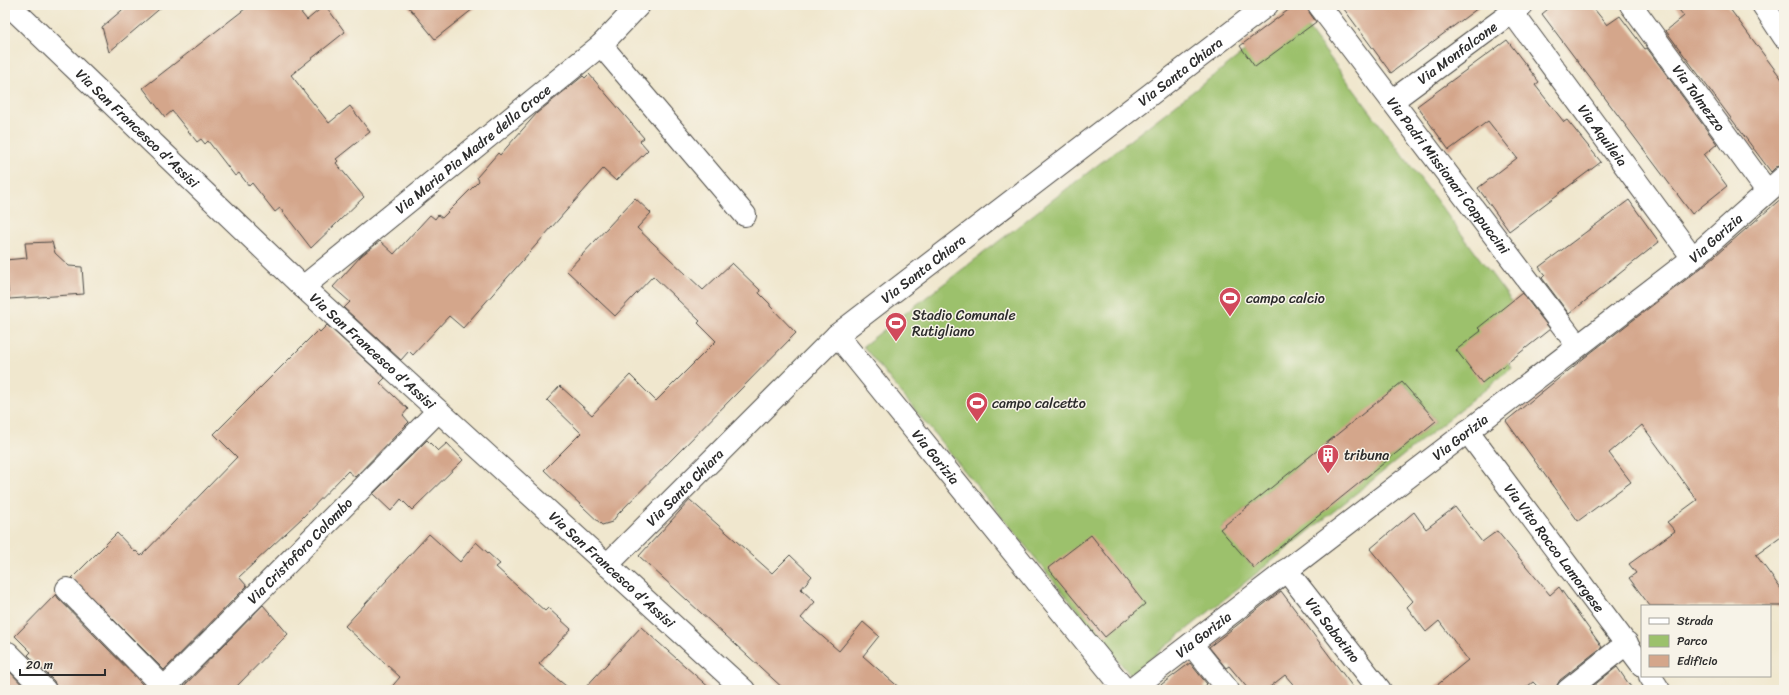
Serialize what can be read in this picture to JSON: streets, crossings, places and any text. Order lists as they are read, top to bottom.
{
  "streets": {
    "street": [
      "Via Monfalcone",
      "Via Santa Chiara",
      "Via Tolmezzo",
      "Via San Francesco d'Assisi",
      "Via Aquileia",
      "Via Maria Pia Madre della Croce",
      "Via Padri Missionari Cappuccini",
      "Via Gorizia",
      "Via Vito Rocco Lamorgese",
      "Via Cristoforo Colombo",
      "Via Sabotino"
    ]
  },
  "crossings": [
    ["Via Monfalcone", "Via Aquileia"],
    ["Via Monfalcone", "Via Padri Missionari Cappuccini"],
    ["Via Santa Chiara", "Via San Francesco d'Assisi"],
    ["Via Santa Chiara", "Via Gorizia"],
    ["Via Tolmezzo", "Via Gorizia"],
    ["Via San Francesco d'Assisi", "Via Maria Pia Madre della Croce"],
    ["Via San Francesco d'Assisi", "Via Cristoforo Colombo"],
    ["Via Aquileia", "Via Gorizia"],
    ["Via Padri Missionari Cappuccini", "Via Gorizia"],
    ["Via Gorizia", "Via Vito Rocco Lamorgese"],
    ["Via Gorizia", "Via Sabotino"]
  ],
  "places": {
    "sports": ["campo calcio", "Stadio Comunale Rutigliano", "campo calcetto"],
    "building": ["tribuna"]
  },
  "legend": ["Strada", "Parco", "Edificio"],
  "scale_bar": "20 m"
}
